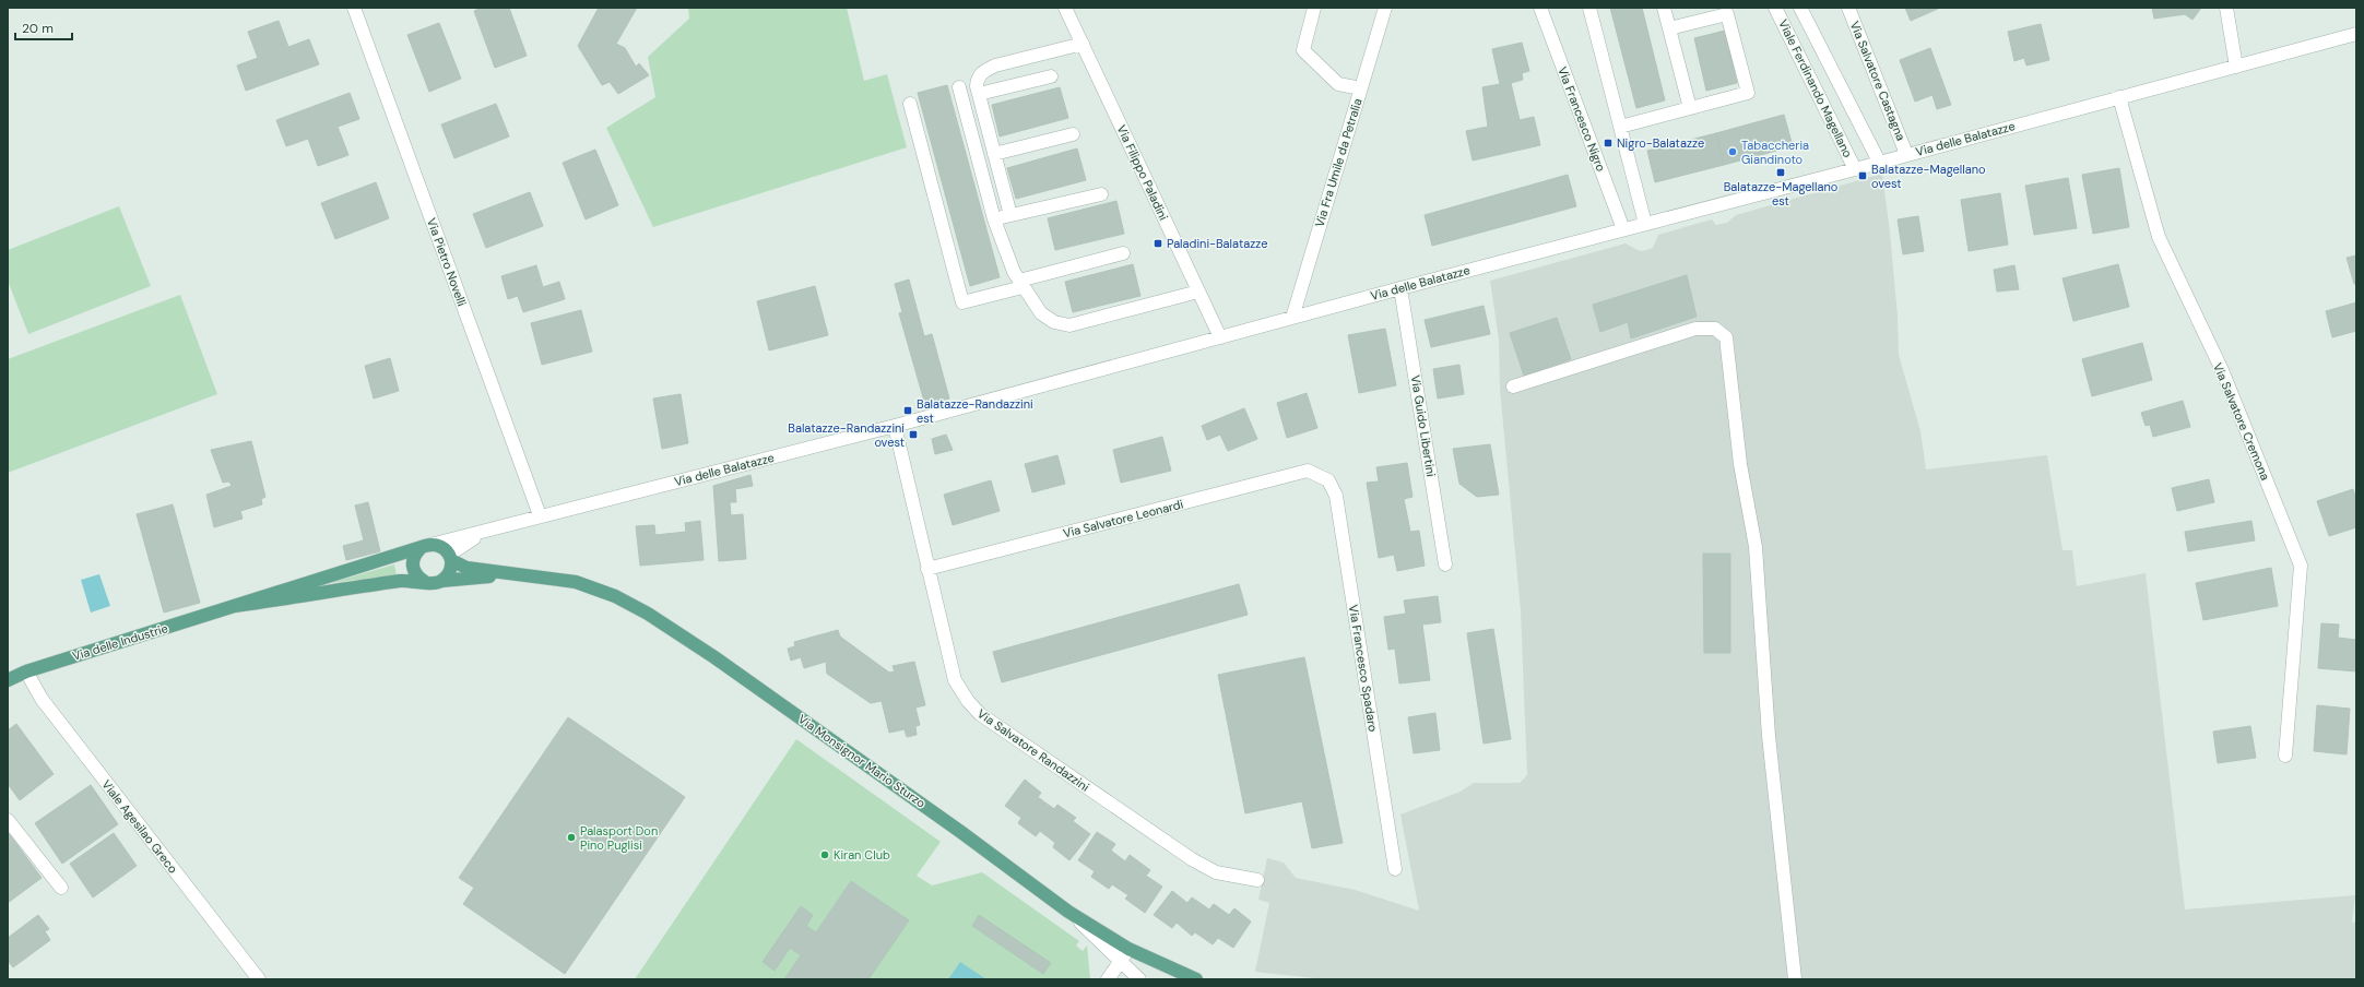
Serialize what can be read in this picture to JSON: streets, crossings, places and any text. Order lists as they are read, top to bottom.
{
  "streets": {
    "main road": ["Via delle Industrie", "Via Monsignor Mario Sturzo"],
    "street": [
      "Via Salvatore Castagna",
      "Viale Ferdinando Magellano",
      "Via Francesco Nigro",
      "Via delle Balatazze",
      "Via Fra Umile da Petralia",
      "Via Filippo Paladini",
      "Via Pietro Novelli",
      "Via Salvatore Cremona",
      "Via Guido Libertini",
      "Via Salvatore Leonardi",
      "Via Francesco Spadaro",
      "Via Salvatore Randazzini",
      "Viale Agesilao Greco"
    ]
  },
  "crossings": [
    ["Via Salvatore Castagna", "Via delle Balatazze"],
    ["Viale Ferdinando Magellano", "Via delle Balatazze"],
    ["Via Francesco Nigro", "Via delle Balatazze"],
    ["Via delle Balatazze", "Via Fra Umile da Petralia"],
    ["Via delle Balatazze", "Via Filippo Paladini"],
    ["Via delle Balatazze", "Via Pietro Novelli"],
    ["Via delle Balatazze", "Via Salvatore Cremona"],
    ["Via delle Balatazze", "Via Guido Libertini"],
    ["Via delle Balatazze", "Via Salvatore Randazzini"],
    ["Via Salvatore Leonardi", "Via Francesco Spadaro"],
    ["Via Salvatore Leonardi", "Via Salvatore Randazzini"],
    ["Via delle Industrie", "Viale Agesilao Greco"]
  ],
  "places": {
    "transit": [
      "Nigro-Balatazze",
      "Balatazze-Magellano est",
      "Balatazze-Magellano ovest",
      "Paladini-Balatazze",
      "Balatazze-Randazzini est",
      "Balatazze-Randazzini ovest"
    ],
    "other": ["Tabaccheria Giandinoto", "Palasport Don Pino Puglisi", "Kiran Club"]
  },
  "scale_bar": "20 m"
}
